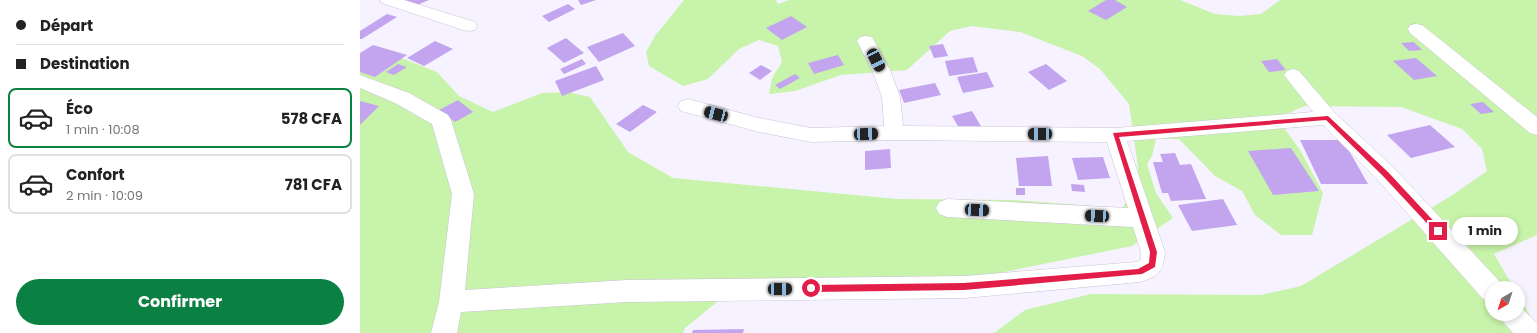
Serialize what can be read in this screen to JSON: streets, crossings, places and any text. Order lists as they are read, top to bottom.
{
  "north": "bottom left",
  "page": {
    "banner": ["Départ", "Destination"],
    "list": [
      {
        "name": "Éco",
        "note": "1 min · 10:08",
        "value": "578 CFA"
      },
      {
        "name": "Confort",
        "note": "2 min · 10:09",
        "value": "781 CFA"
      }
    ],
    "bubble": "1 min",
    "buttons": "Confirmer"
  }
}
